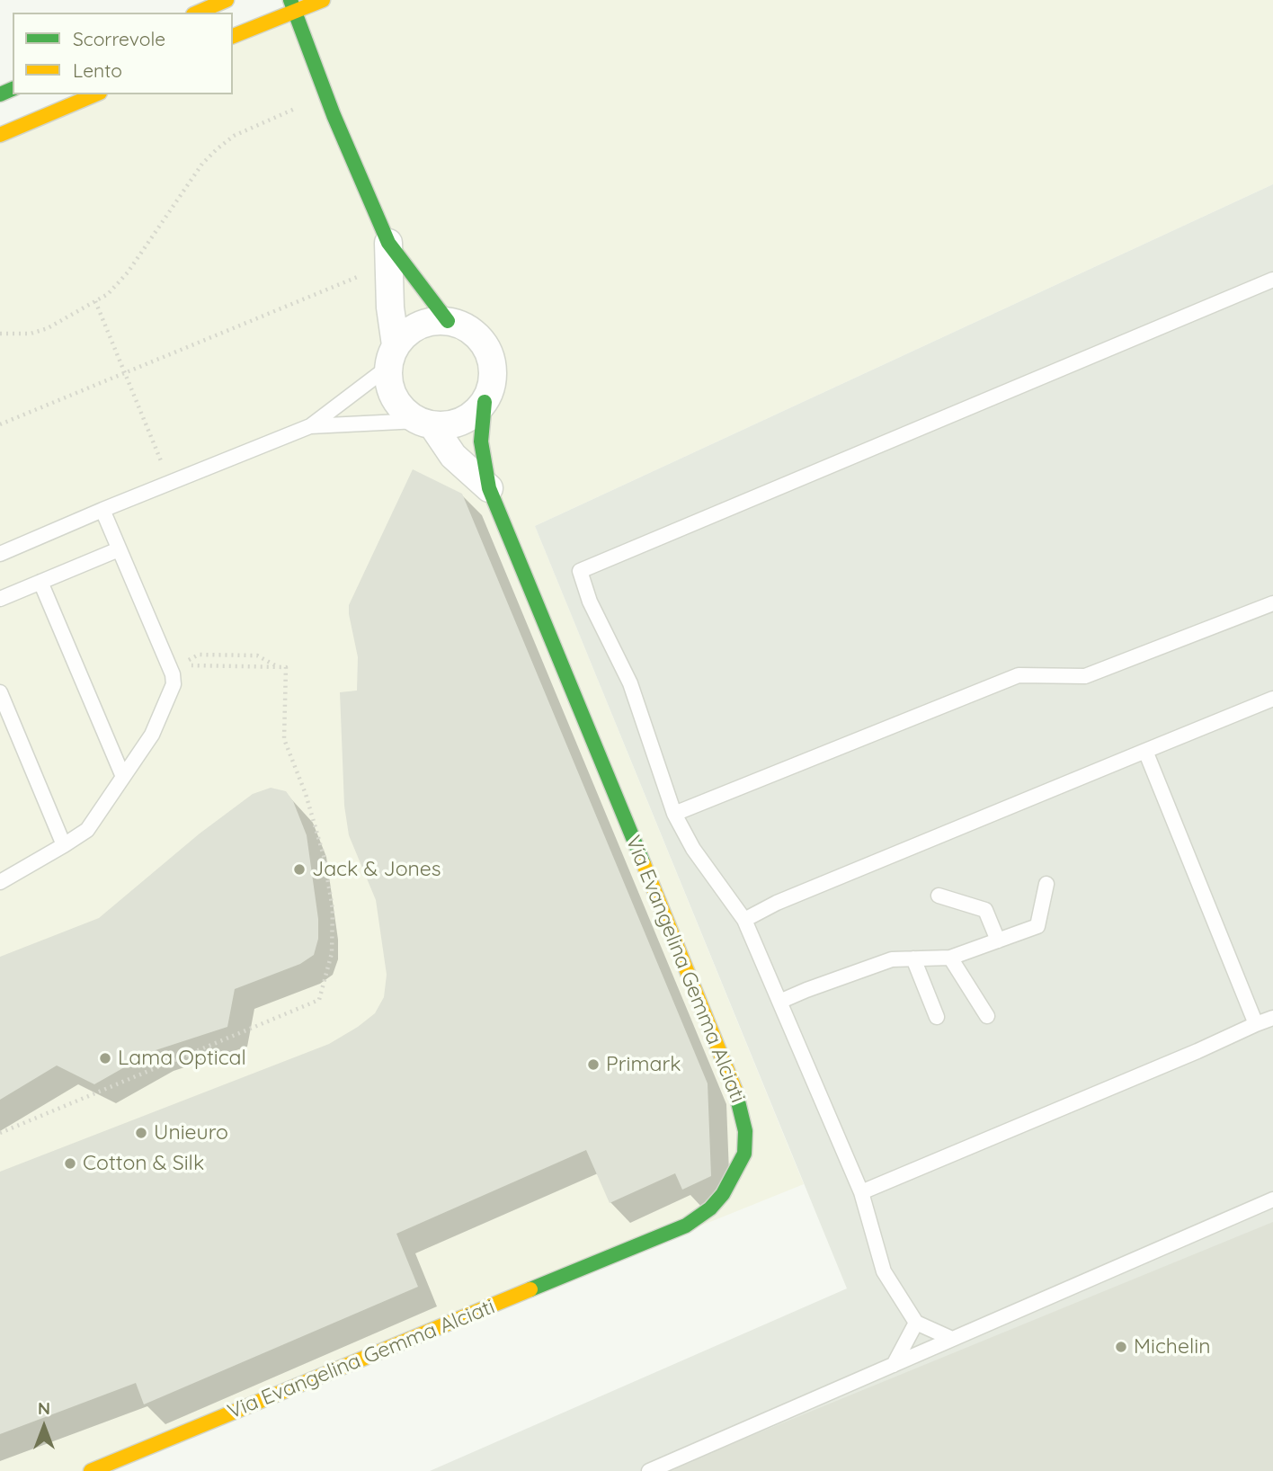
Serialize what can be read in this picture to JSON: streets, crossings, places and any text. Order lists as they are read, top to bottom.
{
  "streets": {
    "street": ["Via Evangelina Gemma Alciati"]
  },
  "places": [
    "Jack & Jones",
    "Lama Optical",
    "Primark",
    "Unieuro",
    "Cotton & Silk",
    "Michelin"
  ],
  "legend": ["Scorrevole", "Lento"],
  "north": "top"
}
